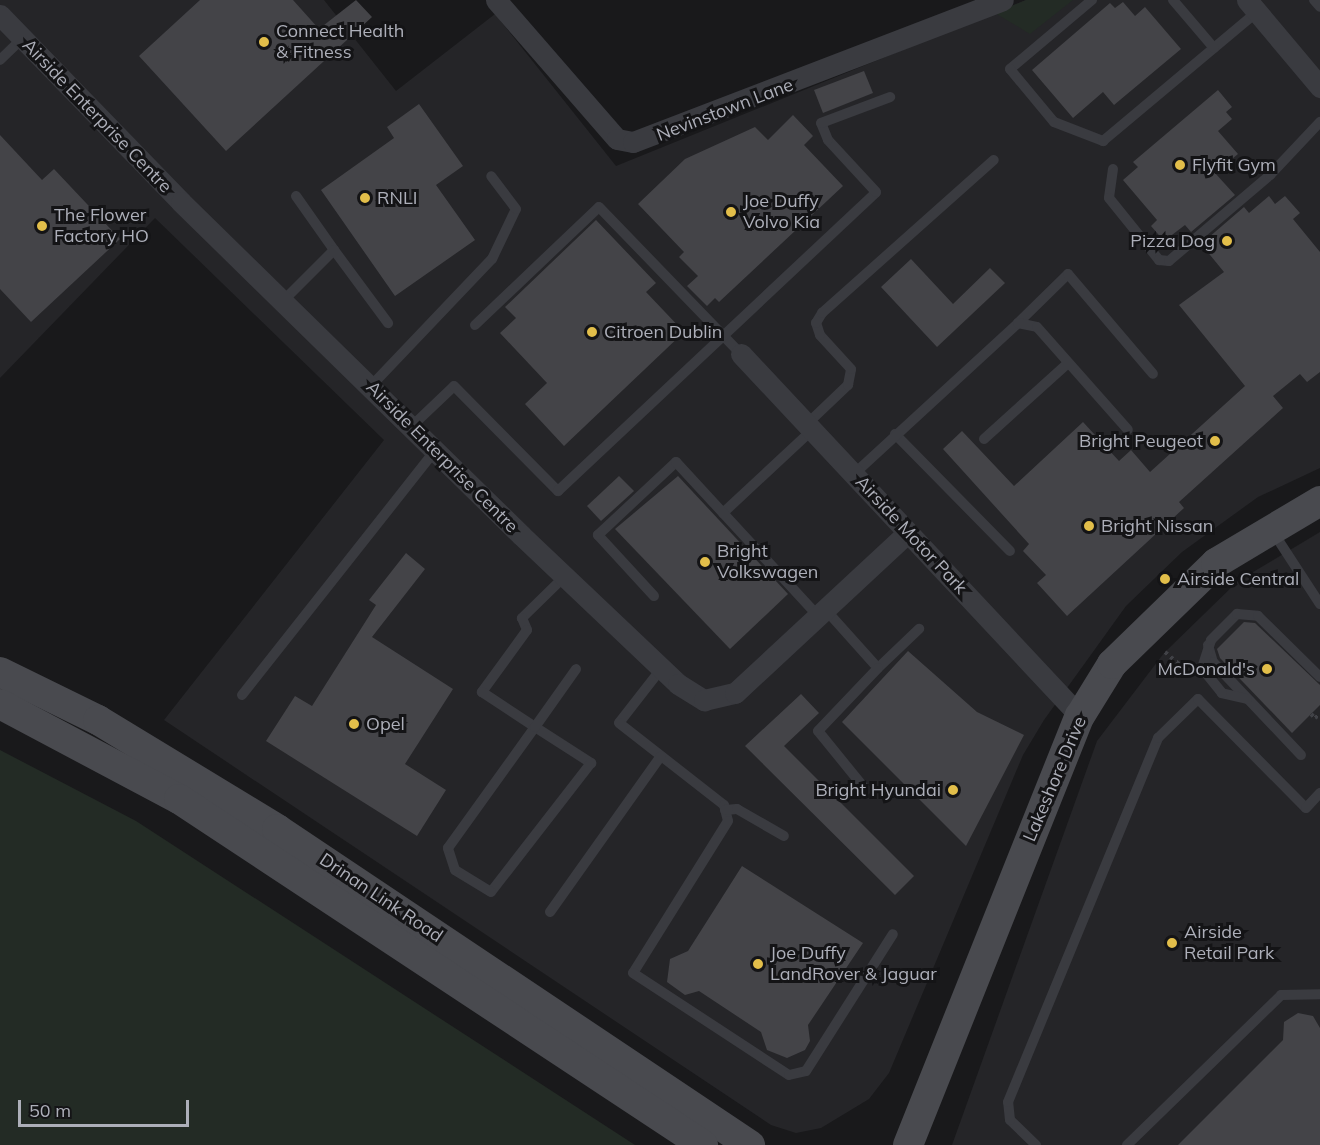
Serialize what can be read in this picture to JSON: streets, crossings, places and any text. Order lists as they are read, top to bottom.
{
  "streets": {
    "main road": ["Lakeshore Drive", "Drinan Link Road"],
    "street": ["Nevinstown Lane", "Airside Enterprise Centre", "Airside Motor Park"]
  },
  "crossings": [
    ["Airside Enterprise Centre", "Airside Motor Park"],
    ["Airside Motor Park", "Lakeshore Drive"]
  ],
  "places": [
    "Connect Health & Fitness",
    "Flyfit Gym",
    "RNLI",
    "Joe Duffy Volvo Kia",
    "The Flower Factory HO",
    "Pizza Dog",
    "Citroen Dublin",
    "Bright Peugeot",
    "Bright Nissan",
    "Bright Volkswagen",
    "Airside Central",
    "McDonald's",
    "Opel",
    "Bright Hyundai",
    "Airside Retail Park",
    "Joe Duffy LandRover & Jaguar"
  ],
  "scale_bar": "50 m"
}
